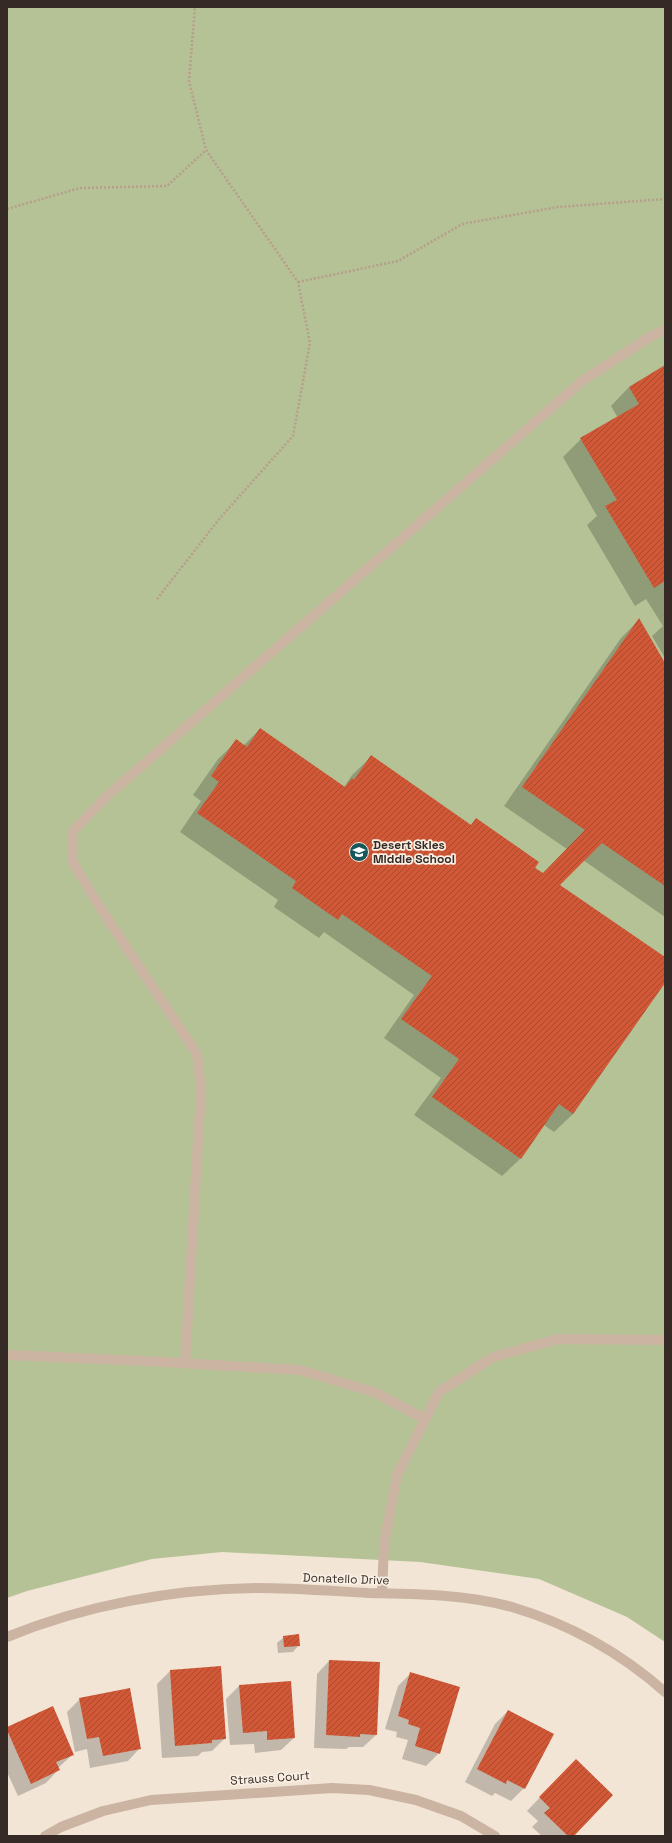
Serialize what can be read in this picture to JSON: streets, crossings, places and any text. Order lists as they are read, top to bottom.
{
  "streets": {
    "street": ["Donatello Drive", "Strauss Court"]
  },
  "places": {
    "school or university": ["Desert Skies Middle School"]
  }
}
